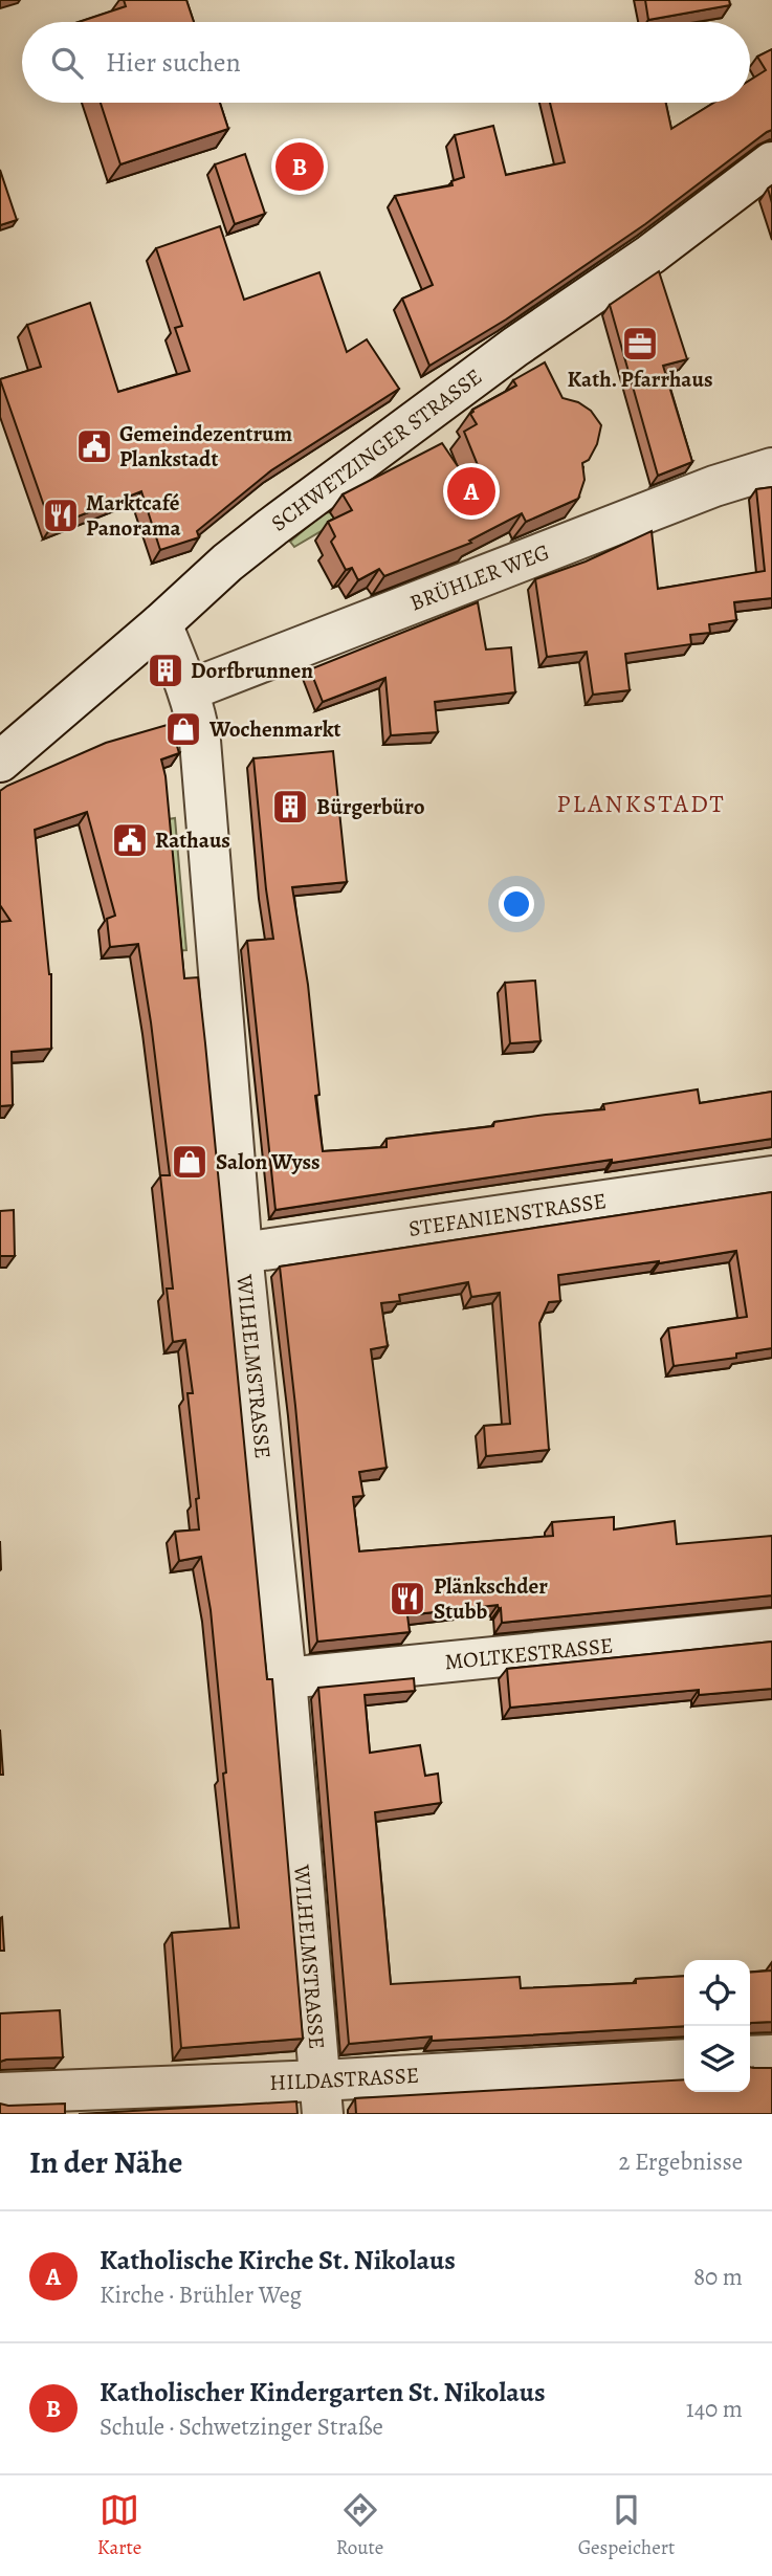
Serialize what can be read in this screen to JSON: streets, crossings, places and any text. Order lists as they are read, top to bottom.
{
  "streets": {
    "street": [
      "SCHWETZINGER STRASSE",
      "BRÜHLER WEG",
      "STEFANIENSTRASSE",
      "WILHELMSTRASSE",
      "MOLTKESTRASSE",
      "HILDASTRASSE"
    ]
  },
  "crossings": [
    ["SCHWETZINGER STRASSE", "WILHELMSTRASSE"],
    ["BRÜHLER WEG", "WILHELMSTRASSE"],
    ["STEFANIENSTRASSE", "WILHELMSTRASSE"],
    ["WILHELMSTRASSE", "MOLTKESTRASSE"],
    ["WILHELMSTRASSE", "HILDASTRASSE"]
  ],
  "districts": ["PLANKSTADT"],
  "places": {
    "office": ["Kath. Pfarrhaus"],
    "public building": ["Gemeindezentrum Plankstadt", "Rathaus"],
    "restaurant": ["Marktcafé Panorama", "Plänkschder Stubb"],
    "building": ["Dorfbrunnen", "Bürgerbüro"],
    "shop": ["Wochenmarkt", "Salon Wyss"]
  },
  "page": {
    "search": "Hier suchen",
    "pins": ["B", "A"],
    "heading": ["In der Nähe", "2 Ergebnisse"],
    "list": [
      {
        "mark": "A",
        "name": "Katholische Kirche St. Nikolaus",
        "note": "Kirche · Brühler Weg",
        "value": "80 m"
      },
      {
        "mark": "B",
        "name": "Katholischer Kindergarten St. Nikolaus",
        "note": "Schule · Schwetzinger Straße",
        "value": "140 m"
      }
    ],
    "nav": ["Karte", "Route", "Gespeichert"]
  }
}
